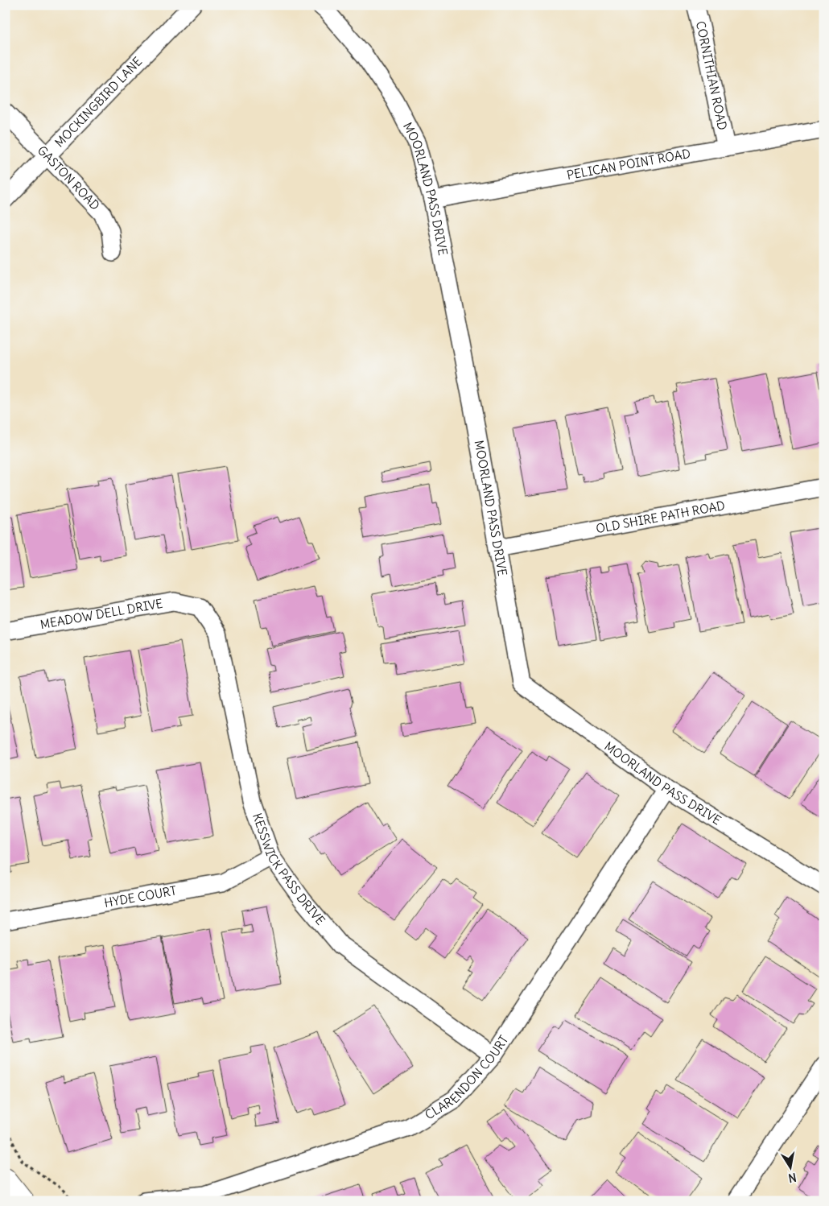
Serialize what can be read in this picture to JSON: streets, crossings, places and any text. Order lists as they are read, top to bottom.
{
  "streets": {
    "street": [
      "CORNITHIAN ROAD",
      "MOCKINGBIRD LANE",
      "PELICAN POINT ROAD",
      "GASTON ROAD",
      "MOORLAND PASS DRIVE",
      "OLD SHIRE PATH ROAD",
      "MEADOW DELL DRIVE",
      "KESSWICK PASS DRIVE",
      "HYDE COURT",
      "CLARENDON COURT"
    ]
  },
  "crossings": [
    ["CORNITHIAN ROAD", "PELICAN POINT ROAD"],
    ["MOCKINGBIRD LANE", "GASTON ROAD"],
    ["PELICAN POINT ROAD", "MOORLAND PASS DRIVE"],
    ["MOORLAND PASS DRIVE", "OLD SHIRE PATH ROAD"],
    ["MOORLAND PASS DRIVE", "CLARENDON COURT"],
    ["MEADOW DELL DRIVE", "KESSWICK PASS DRIVE"],
    ["KESSWICK PASS DRIVE", "HYDE COURT"],
    ["KESSWICK PASS DRIVE", "CLARENDON COURT"]
  ],
  "north": "bottom"
}
